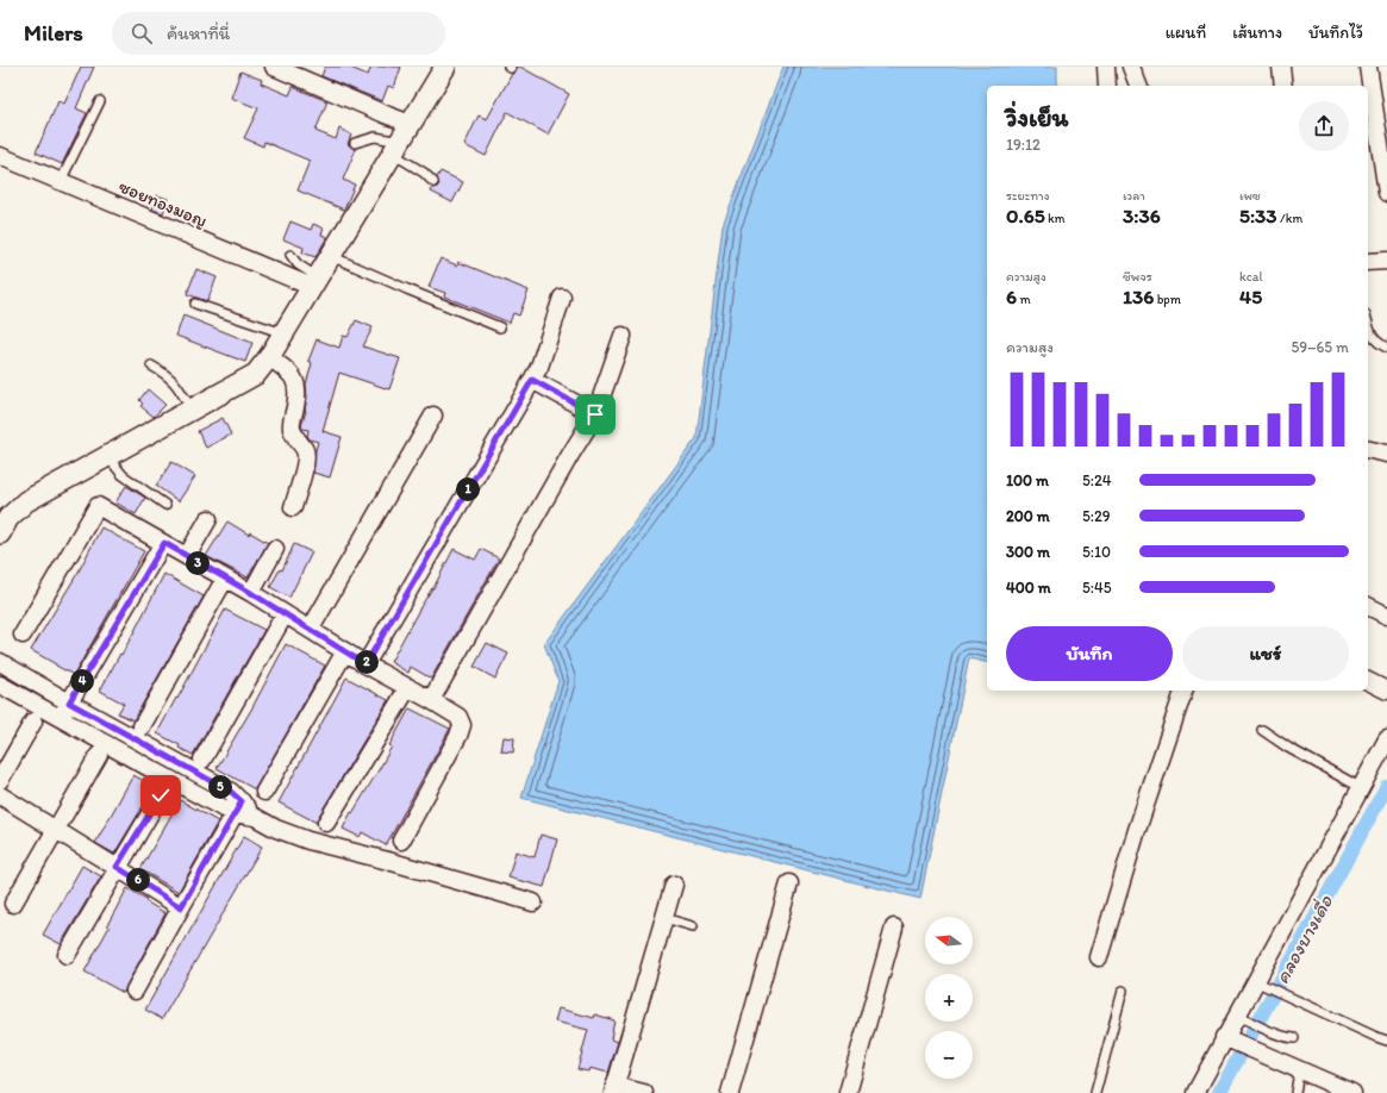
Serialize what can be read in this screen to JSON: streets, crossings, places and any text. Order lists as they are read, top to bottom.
{
  "streets": {
    "street": ["ซอยทองมอญ"]
  },
  "water": ["คลองบางเดื่อ"],
  "north": "left",
  "page": {
    "header": "Milers",
    "search": "ค้นหาที่นี่",
    "nav": ["แผนที่", "เส้นทาง", "บันทึกไว้"],
    "heading": ["วิ่งเย็น", "19:12"],
    "stats": [
      ["ระยะทาง", "0.65 km"],
      ["เวลา", "3:36"],
      ["เพซ", "5:33 /km"],
      ["ความสูง", "6 m"],
      ["ชีพจร", "136 bpm"],
      ["kcal", "45"]
    ],
    "chart": ["ความสูง", "59–65 m"],
    "list": [
      {
        "name": "100 m",
        "note": "5:24"
      },
      {
        "name": "200 m",
        "note": "5:29"
      },
      {
        "name": "300 m",
        "note": "5:10"
      },
      {
        "name": "400 m",
        "note": "5:45"
      }
    ],
    "pins": [
      "1",
      "3",
      "2",
      "4",
      "5",
      "6"
    ],
    "buttons": ["บันทึก", "แชร์"],
    "map_buttons": ["+", "−"]
  }
}
